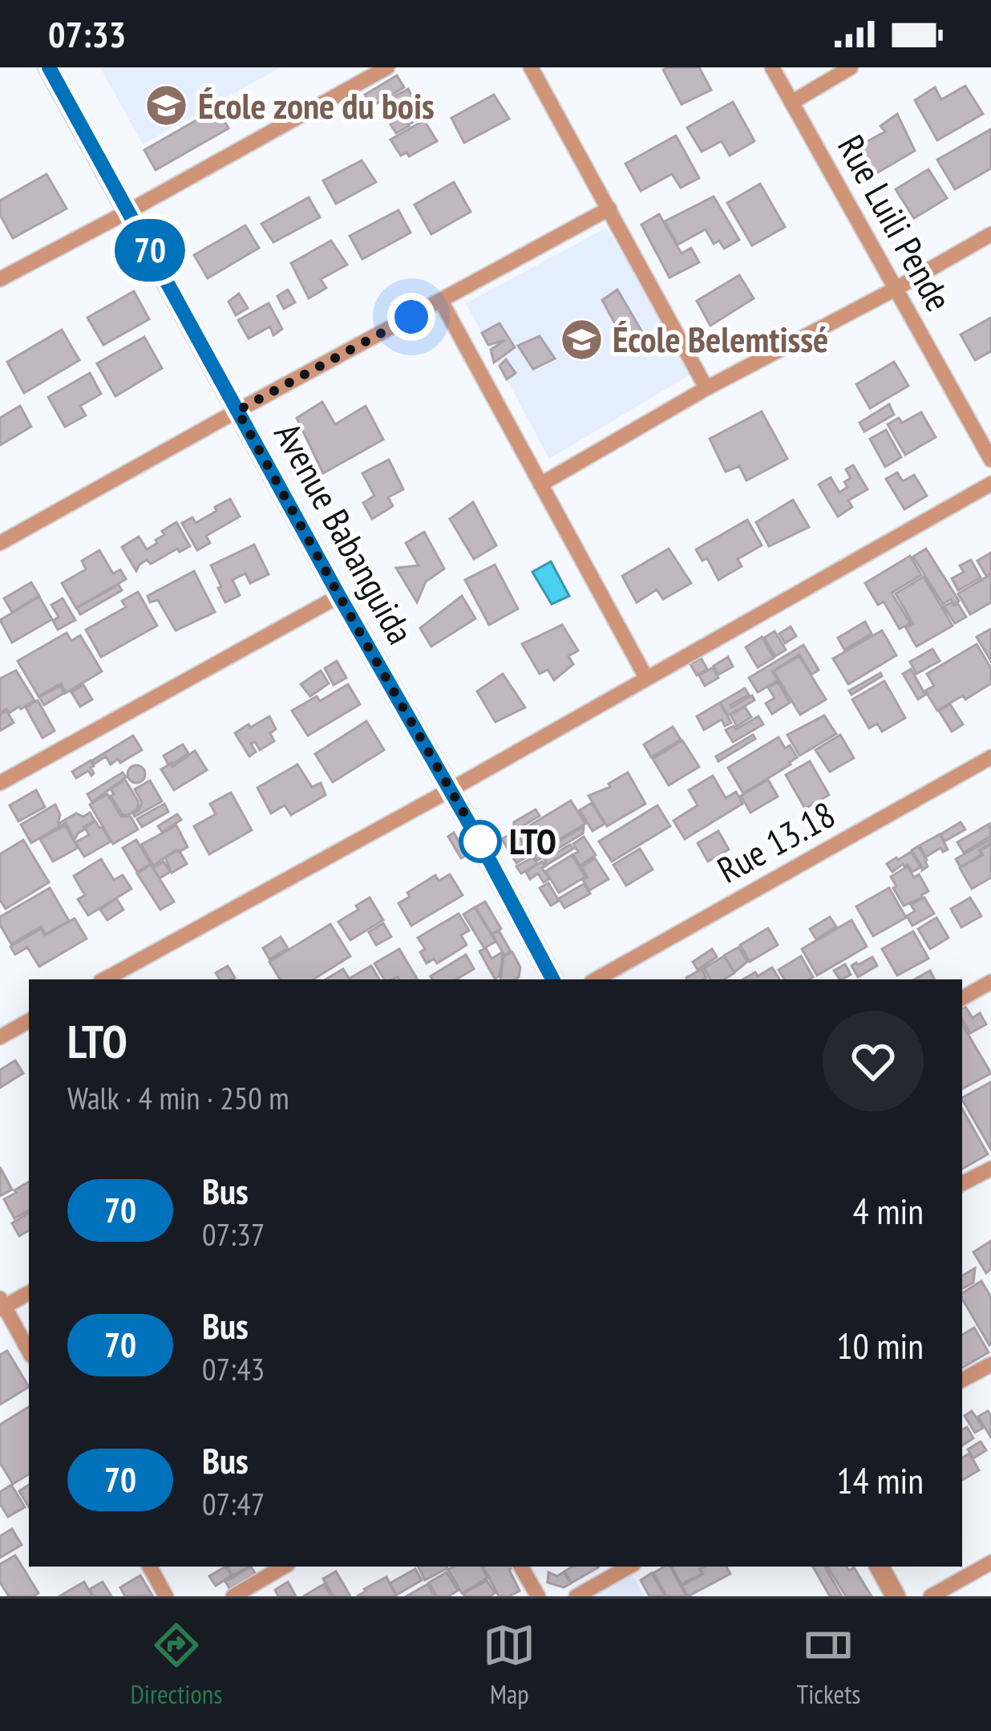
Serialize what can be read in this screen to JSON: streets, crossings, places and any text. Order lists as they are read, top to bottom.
{
  "streets": {
    "street": ["Rue Luili Pende", "Avenue Babanguida", "Rue 13.18"]
  },
  "places": {
    "school or university": ["École zone du bois", "École Belemtissé"],
    "other": ["LTO"]
  },
  "lines": ["bus line 70"],
  "page": {
    "status": "07:33",
    "on_map": "70",
    "heading": ["LTO", "Walk · 4 min · 250 m"],
    "list": [
      {
        "mark": "70",
        "name": "Bus",
        "note": "07:37",
        "value": "4 min"
      },
      {
        "mark": "70",
        "name": "Bus",
        "note": "07:43",
        "value": "10 min"
      },
      {
        "mark": "70",
        "name": "Bus",
        "note": "07:47",
        "value": "14 min"
      }
    ],
    "tabs": ["Directions", "Map", "Tickets"]
  }
}
